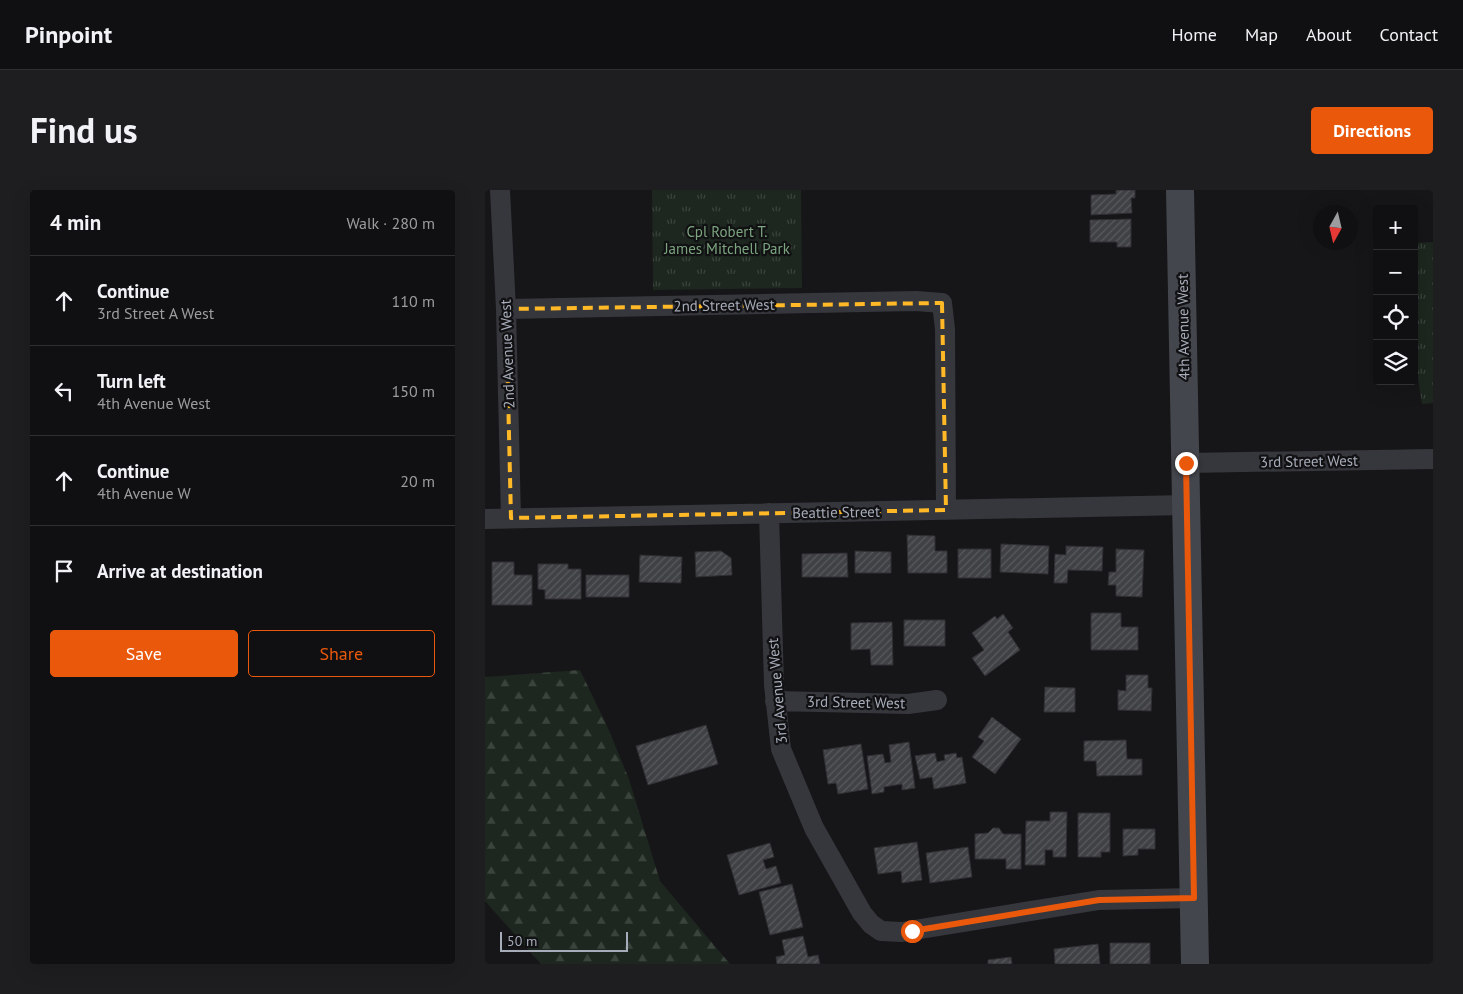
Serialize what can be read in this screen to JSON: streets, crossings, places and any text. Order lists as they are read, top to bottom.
{
  "streets": {
    "street": [
      "2nd Street West",
      "4th Avenue West",
      "2nd Avenue West",
      "3rd Street West",
      "Beattie Street",
      "3rd Avenue West"
    ]
  },
  "crossings": [
    ["2nd Street West", "2nd Avenue West"],
    ["2nd Street West", "Beattie Street"],
    ["4th Avenue West", "3rd Street West"],
    ["4th Avenue West", "Beattie Street"],
    ["2nd Avenue West", "Beattie Street"],
    ["3rd Street West", "3rd Avenue West"],
    ["Beattie Street", "3rd Avenue West"]
  ],
  "parks": ["Cpl Robert T. James Mitchell Park"],
  "scale_bar": "50 m",
  "north": "bottom",
  "page": {
    "header": "Pinpoint",
    "nav": [
      "Home",
      "Map",
      "About",
      "Contact"
    ],
    "title": "Find us",
    "buttons": [
      "Directions",
      ["Save", "Share"]
    ],
    "heading": ["4 min", "Walk · 280 m"],
    "map_buttons": ["+", "−"],
    "list": [
      ["Continue", "3rd Street A West", "110 m"],
      ["Turn left", "4th Avenue West", "150 m"],
      ["Continue", "4th Avenue W", "20 m"],
      "Arrive at destination"
    ],
    "scale": "50 m"
  }
}
